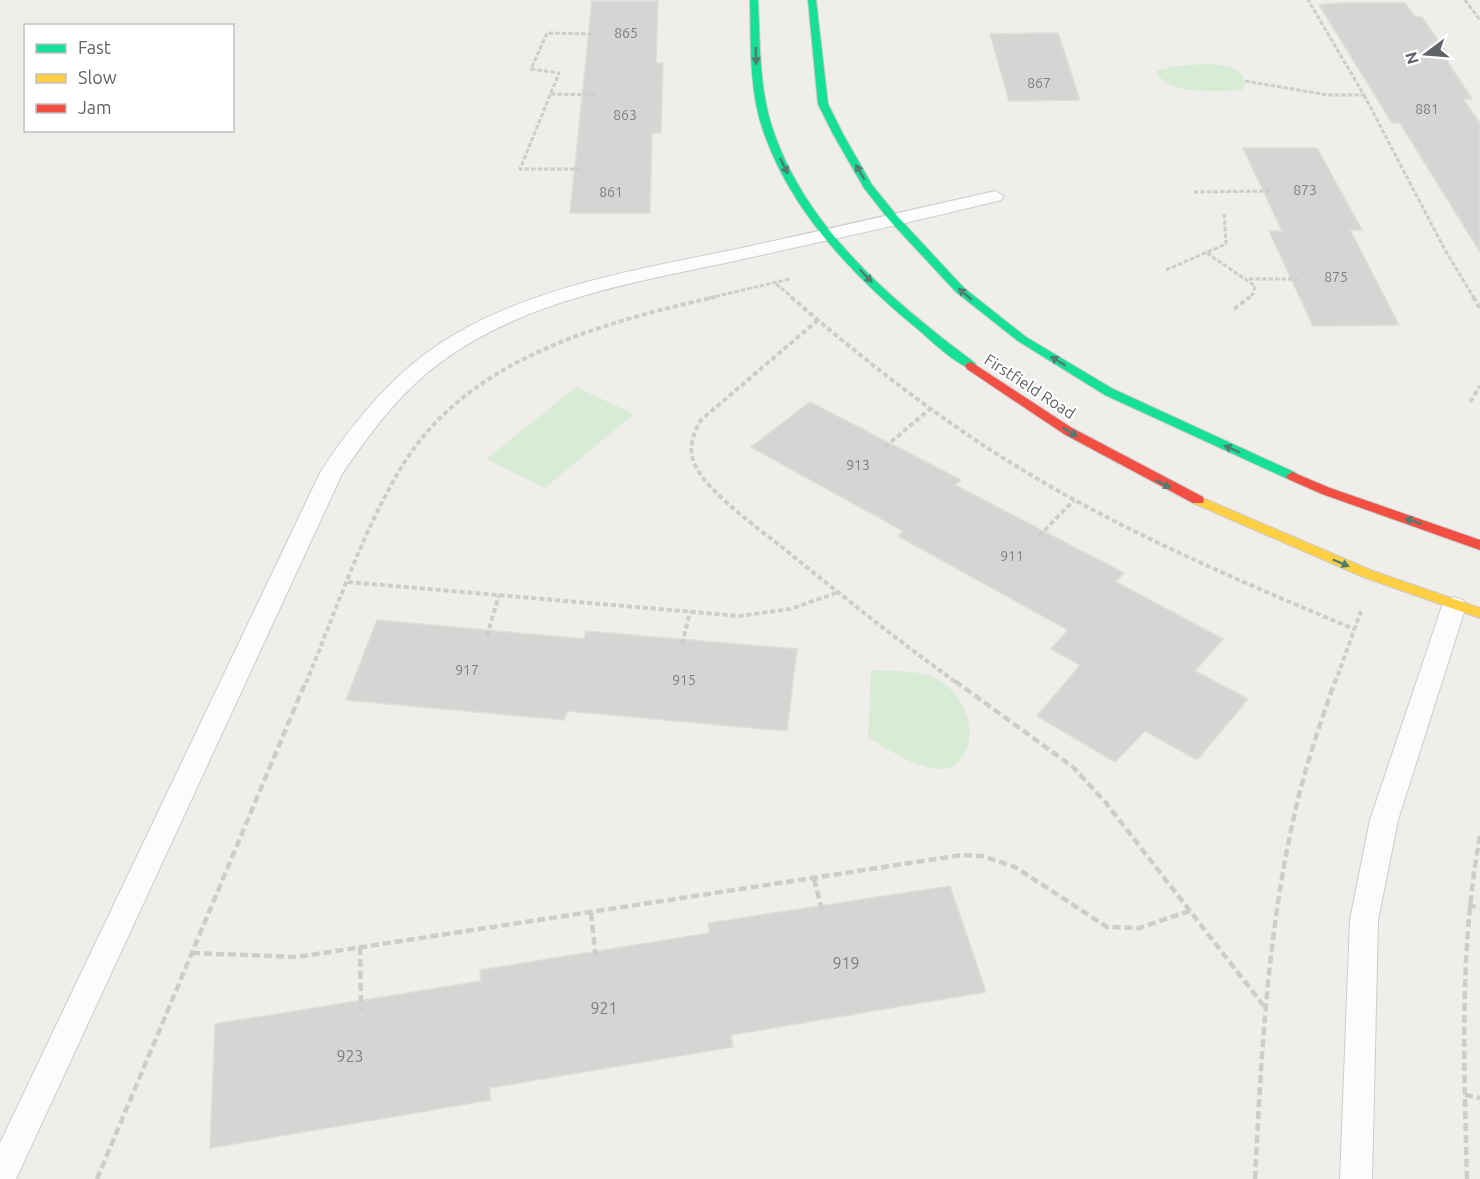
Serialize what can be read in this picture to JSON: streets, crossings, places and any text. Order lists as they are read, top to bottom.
{
  "streets": {
    "street": ["Firstfield Road"]
  },
  "house_numbers": [
    "865",
    "867",
    "881",
    "863",
    "873",
    "861",
    "875",
    "913",
    "911",
    "917",
    "915",
    "919",
    "921",
    "923"
  ],
  "legend": ["Fast", "Slow", "Jam"],
  "north": "left"
}
